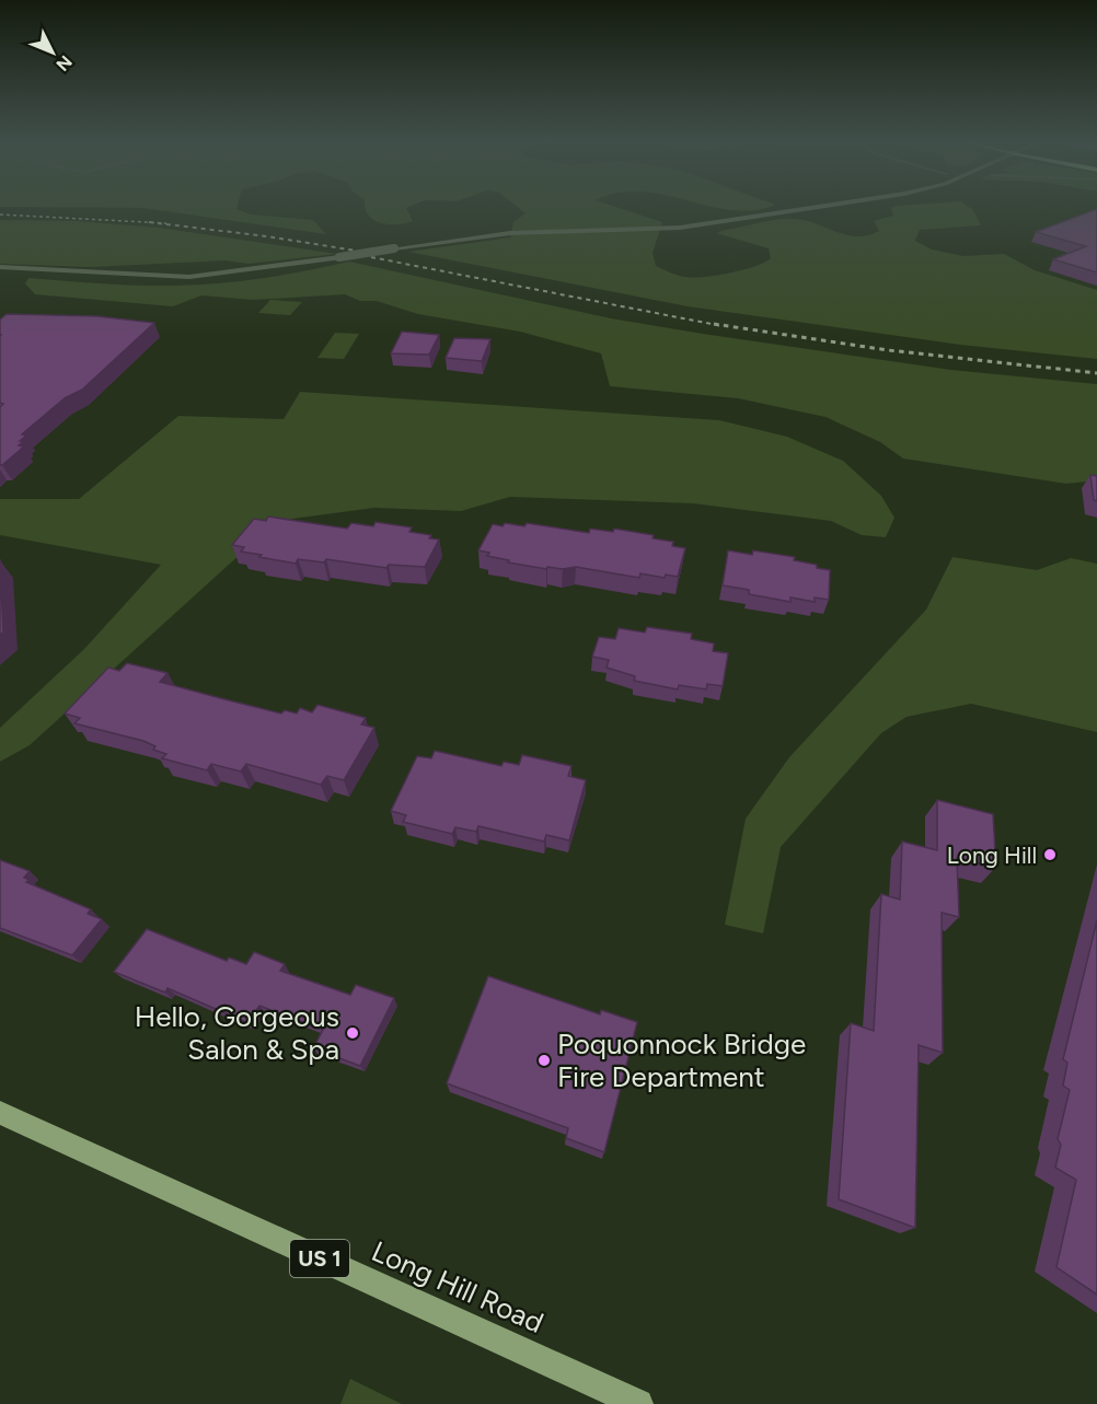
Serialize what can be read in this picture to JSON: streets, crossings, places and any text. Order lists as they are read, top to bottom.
{
  "streets": {
    "main road": ["US 1", "Long Hill Road"]
  },
  "places": ["Long Hill", "Hello, Gorgeous Salon & Spa", "Poquonnock Bridge Fire Department"],
  "north": "bottom right"
}
